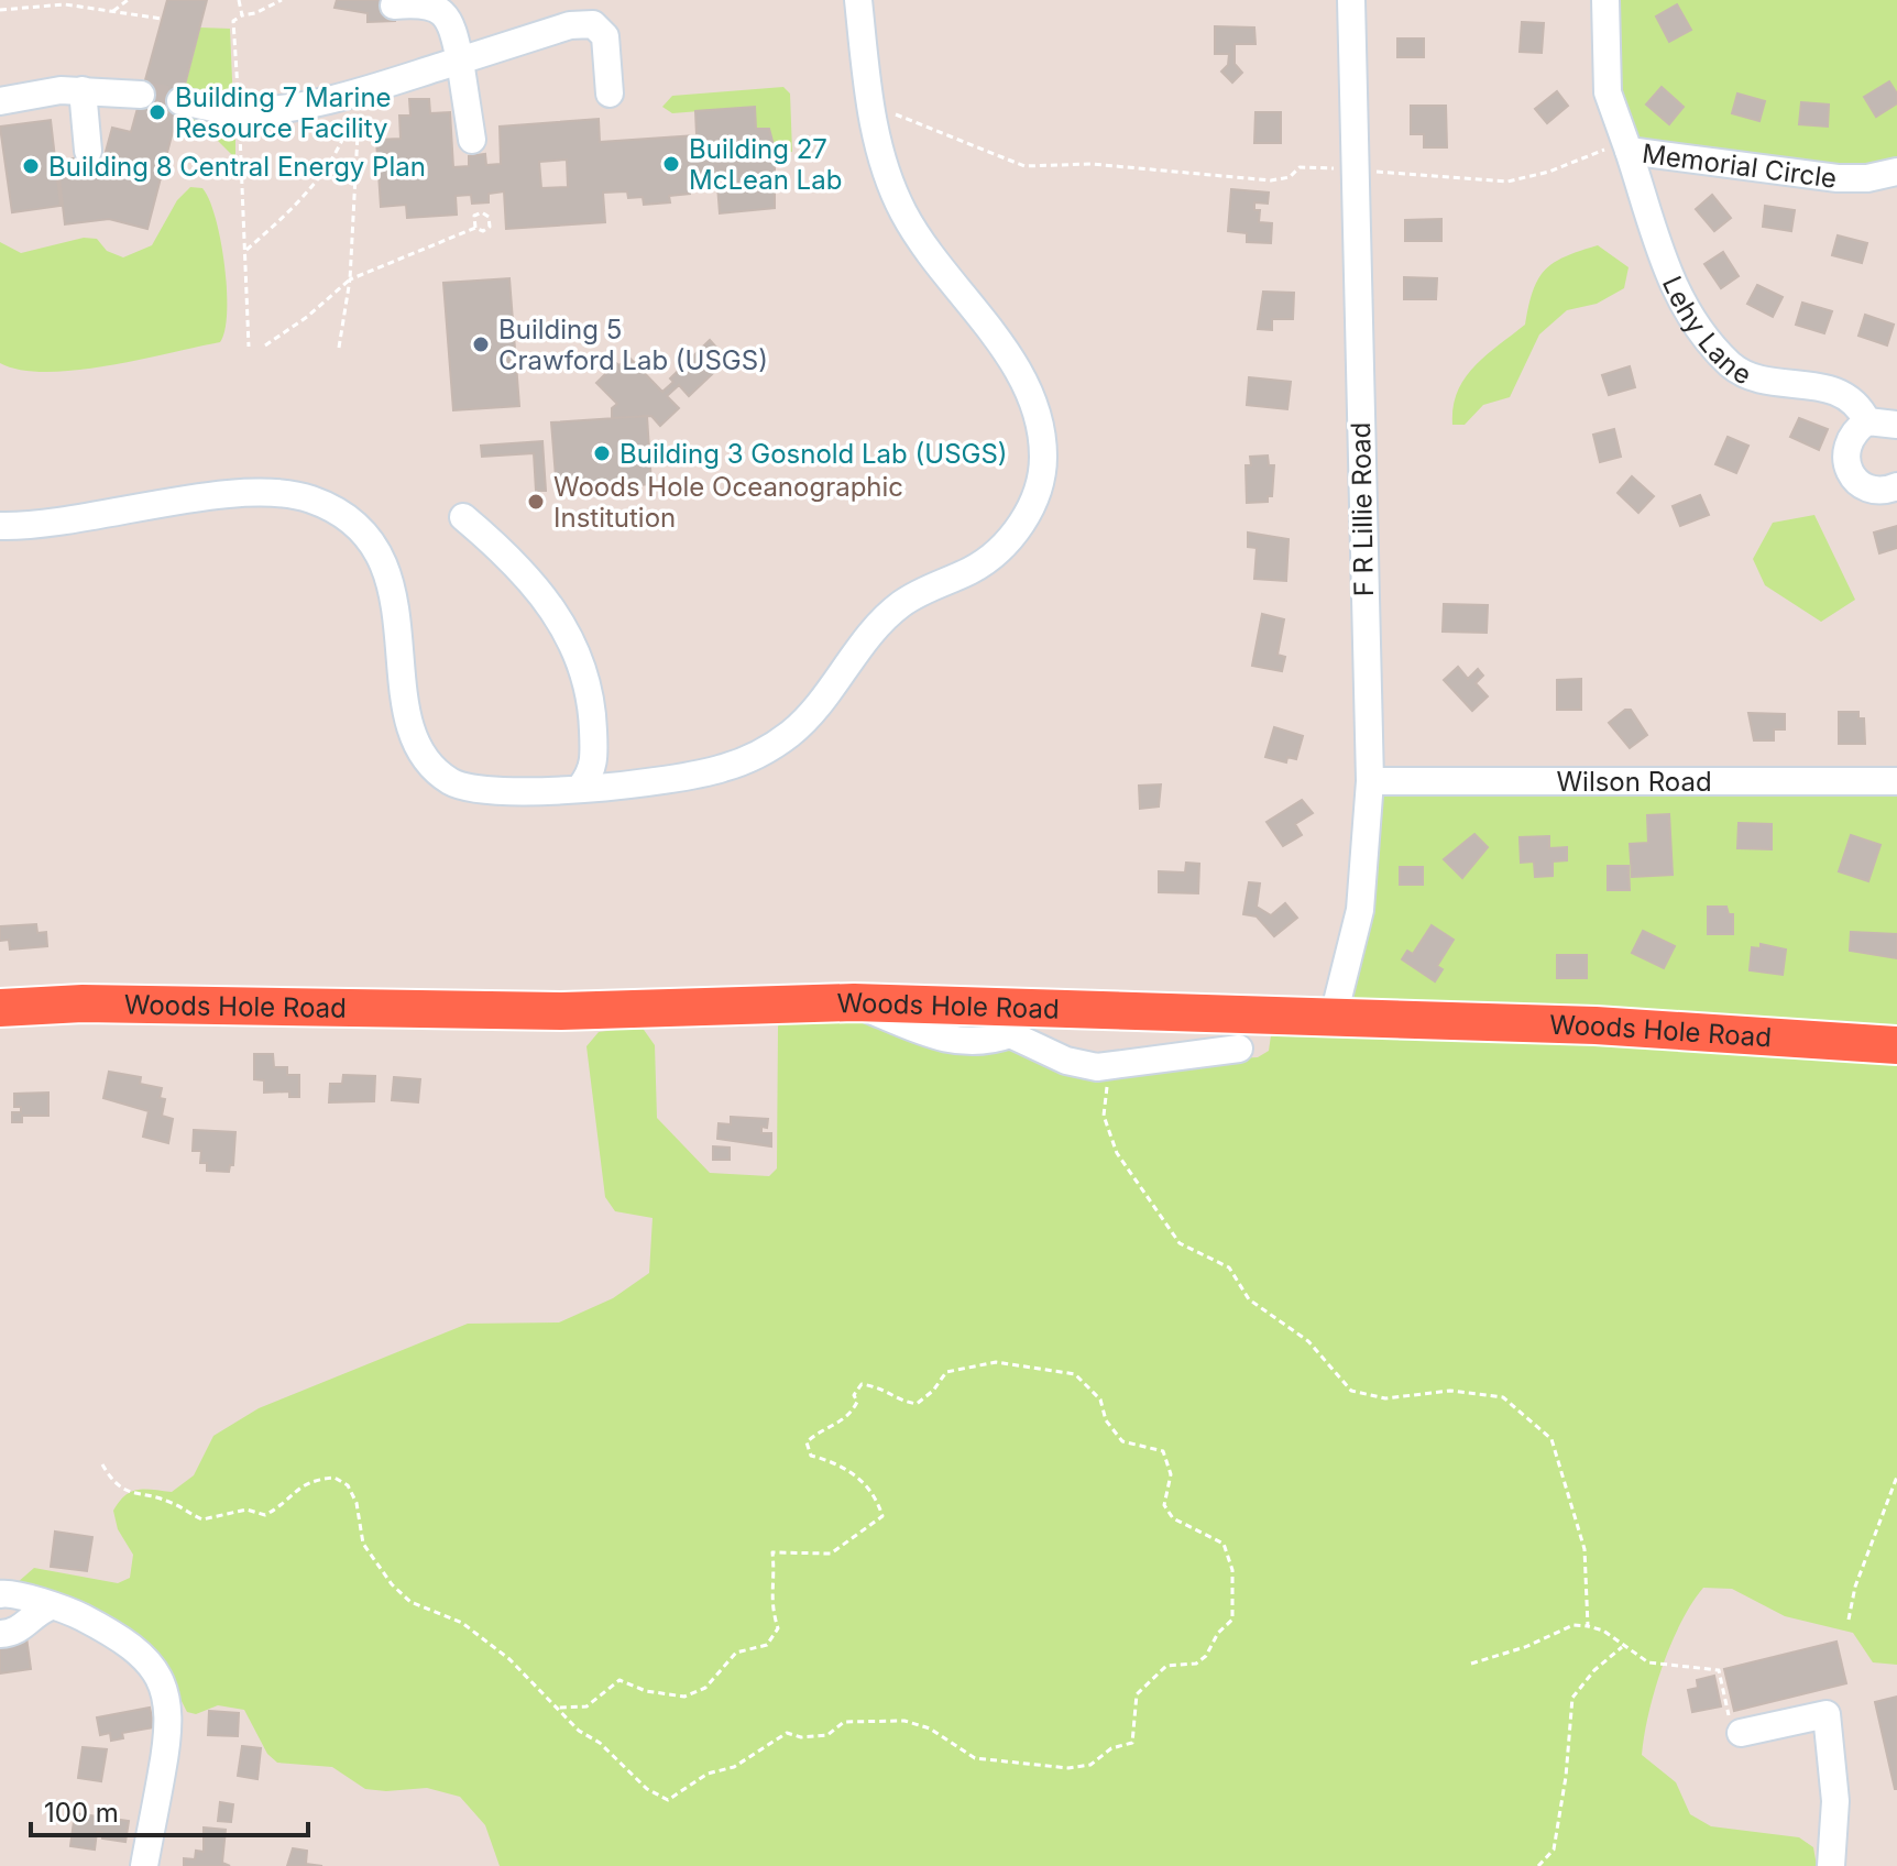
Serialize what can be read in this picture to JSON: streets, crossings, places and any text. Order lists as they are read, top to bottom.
{
  "streets": {
    "highway": ["Woods Hole Road"],
    "street": [
      "Memorial Circle",
      "Lehy Lane",
      "F R Lillie Road",
      "Wilson Road"
    ]
  },
  "crossings": [
    ["Memorial Circle", "Lehy Lane"],
    ["F R Lillie Road", "Wilson Road"],
    ["F R Lillie Road", "Woods Hole Road"]
  ],
  "places": [
    "Building 7 Marine Resource Facility",
    "Building 27 McLean Lab",
    "Building 8 Central Energy Plan",
    "Building 5 Crawford Lab (USGS)",
    "Building 3 Gosnold Lab (USGS)",
    "Woods Hole Oceanographic Institution"
  ],
  "scale_bar": "100 m"
}
